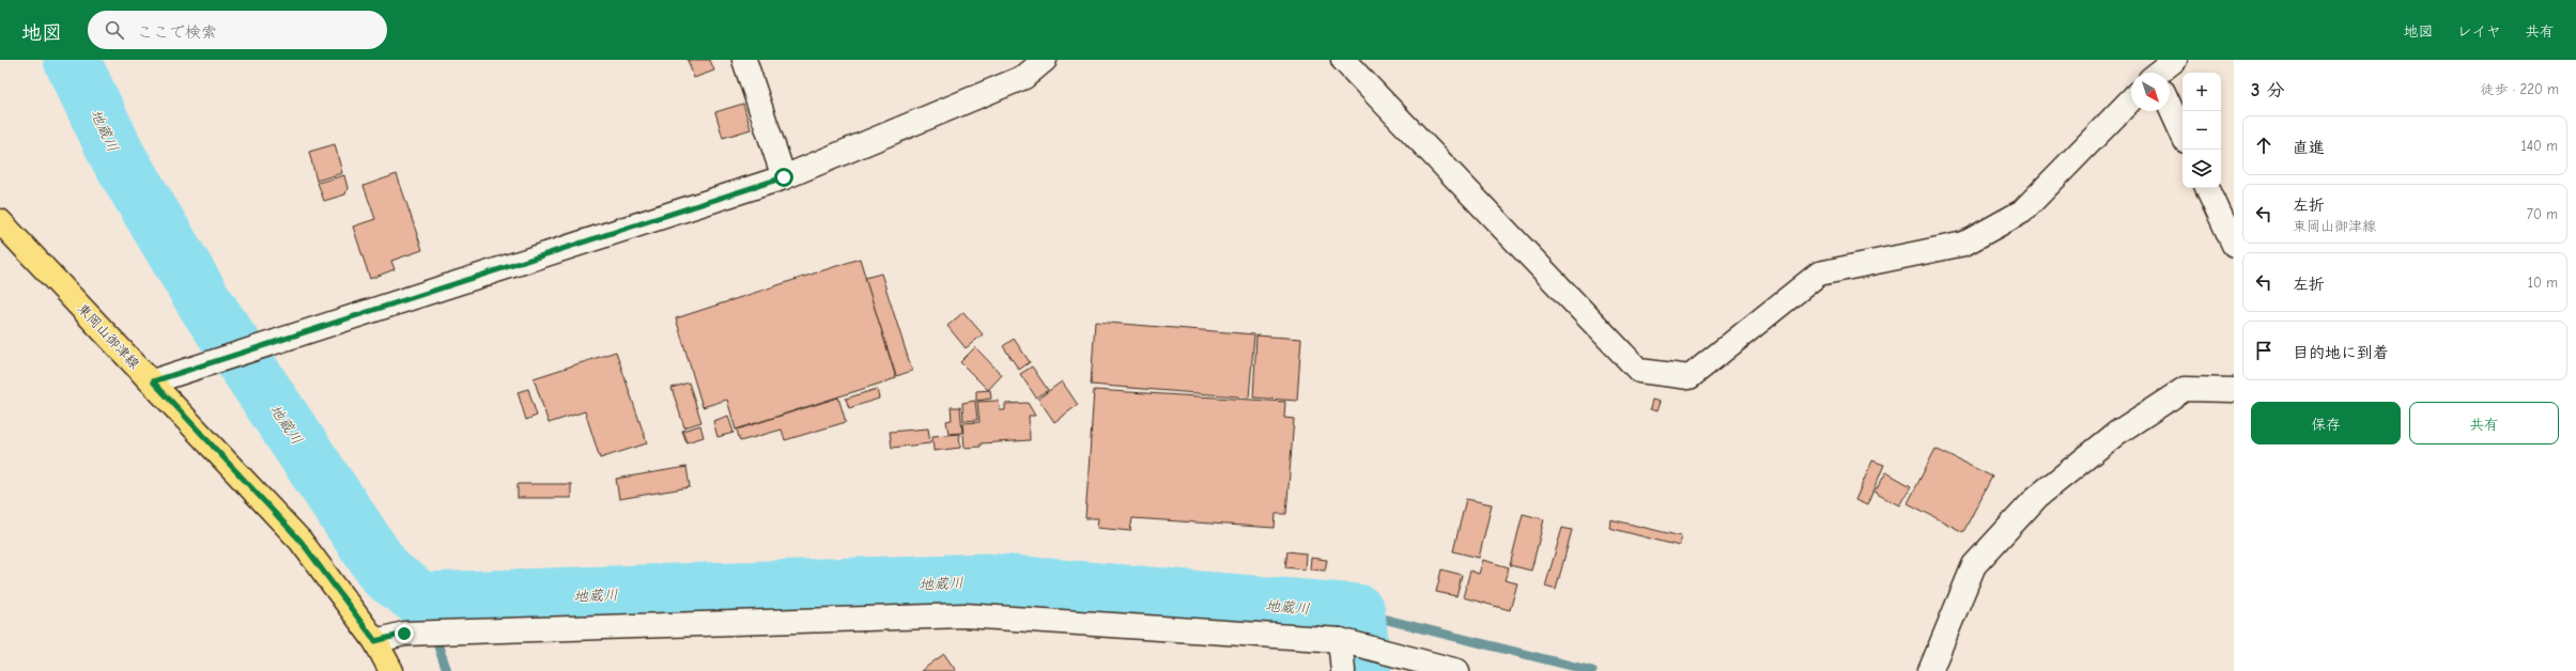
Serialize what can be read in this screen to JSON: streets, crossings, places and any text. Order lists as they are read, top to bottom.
{
  "streets": {
    "main road": ["東岡山御津線"]
  },
  "water": ["地蔵川"],
  "north": "bottom right",
  "page": {
    "header": "地図",
    "search": "ここで検索",
    "nav": ["地図", "レイヤ", "共有"],
    "heading": ["3 分", "徒歩 · 220 m"],
    "map_buttons": ["+", "−"],
    "list": [
      ["直進", "140 m"],
      ["左折", "東岡山御津線", "70 m"],
      ["左折", "10 m"],
      "目的地に到着"
    ],
    "buttons": ["保存", "共有"]
  }
}
